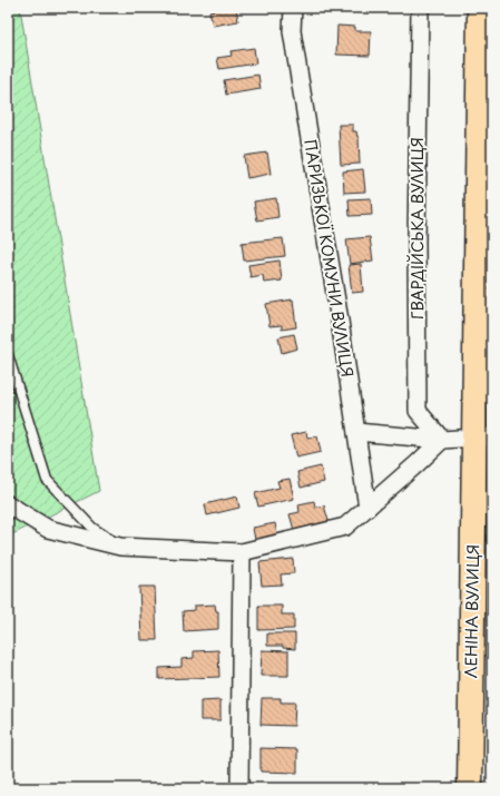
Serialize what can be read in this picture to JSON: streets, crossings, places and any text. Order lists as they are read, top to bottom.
{
  "streets": {
    "main road": ["ЛЕНІНА ВУЛИЦЯ"],
    "street": ["ГВАРДІЙСЬКА ВУЛИЦЯ", "ПАРИЗЬКОЇ КОМУНИ ВУЛИЦЯ"]
  }
}
